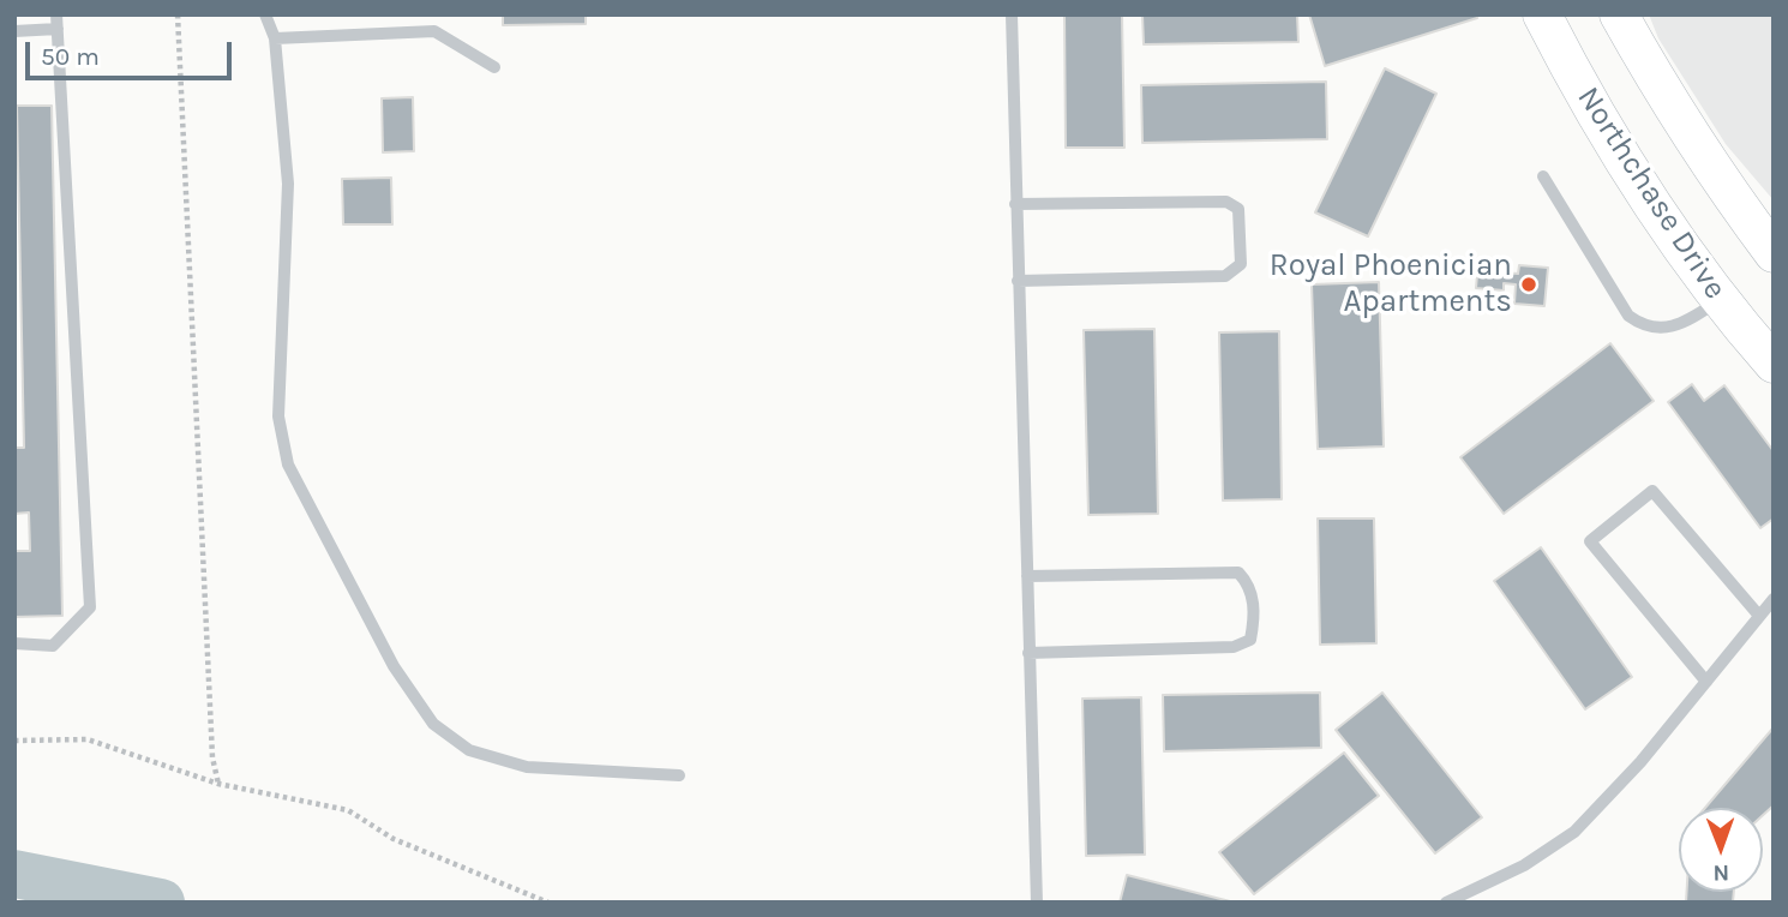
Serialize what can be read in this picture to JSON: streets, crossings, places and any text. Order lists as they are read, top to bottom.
{
  "streets": {
    "street": ["Northchase Drive"]
  },
  "places": ["Royal Phoenician Apartments"],
  "scale_bar": "50 m",
  "north": "bottom"
}
